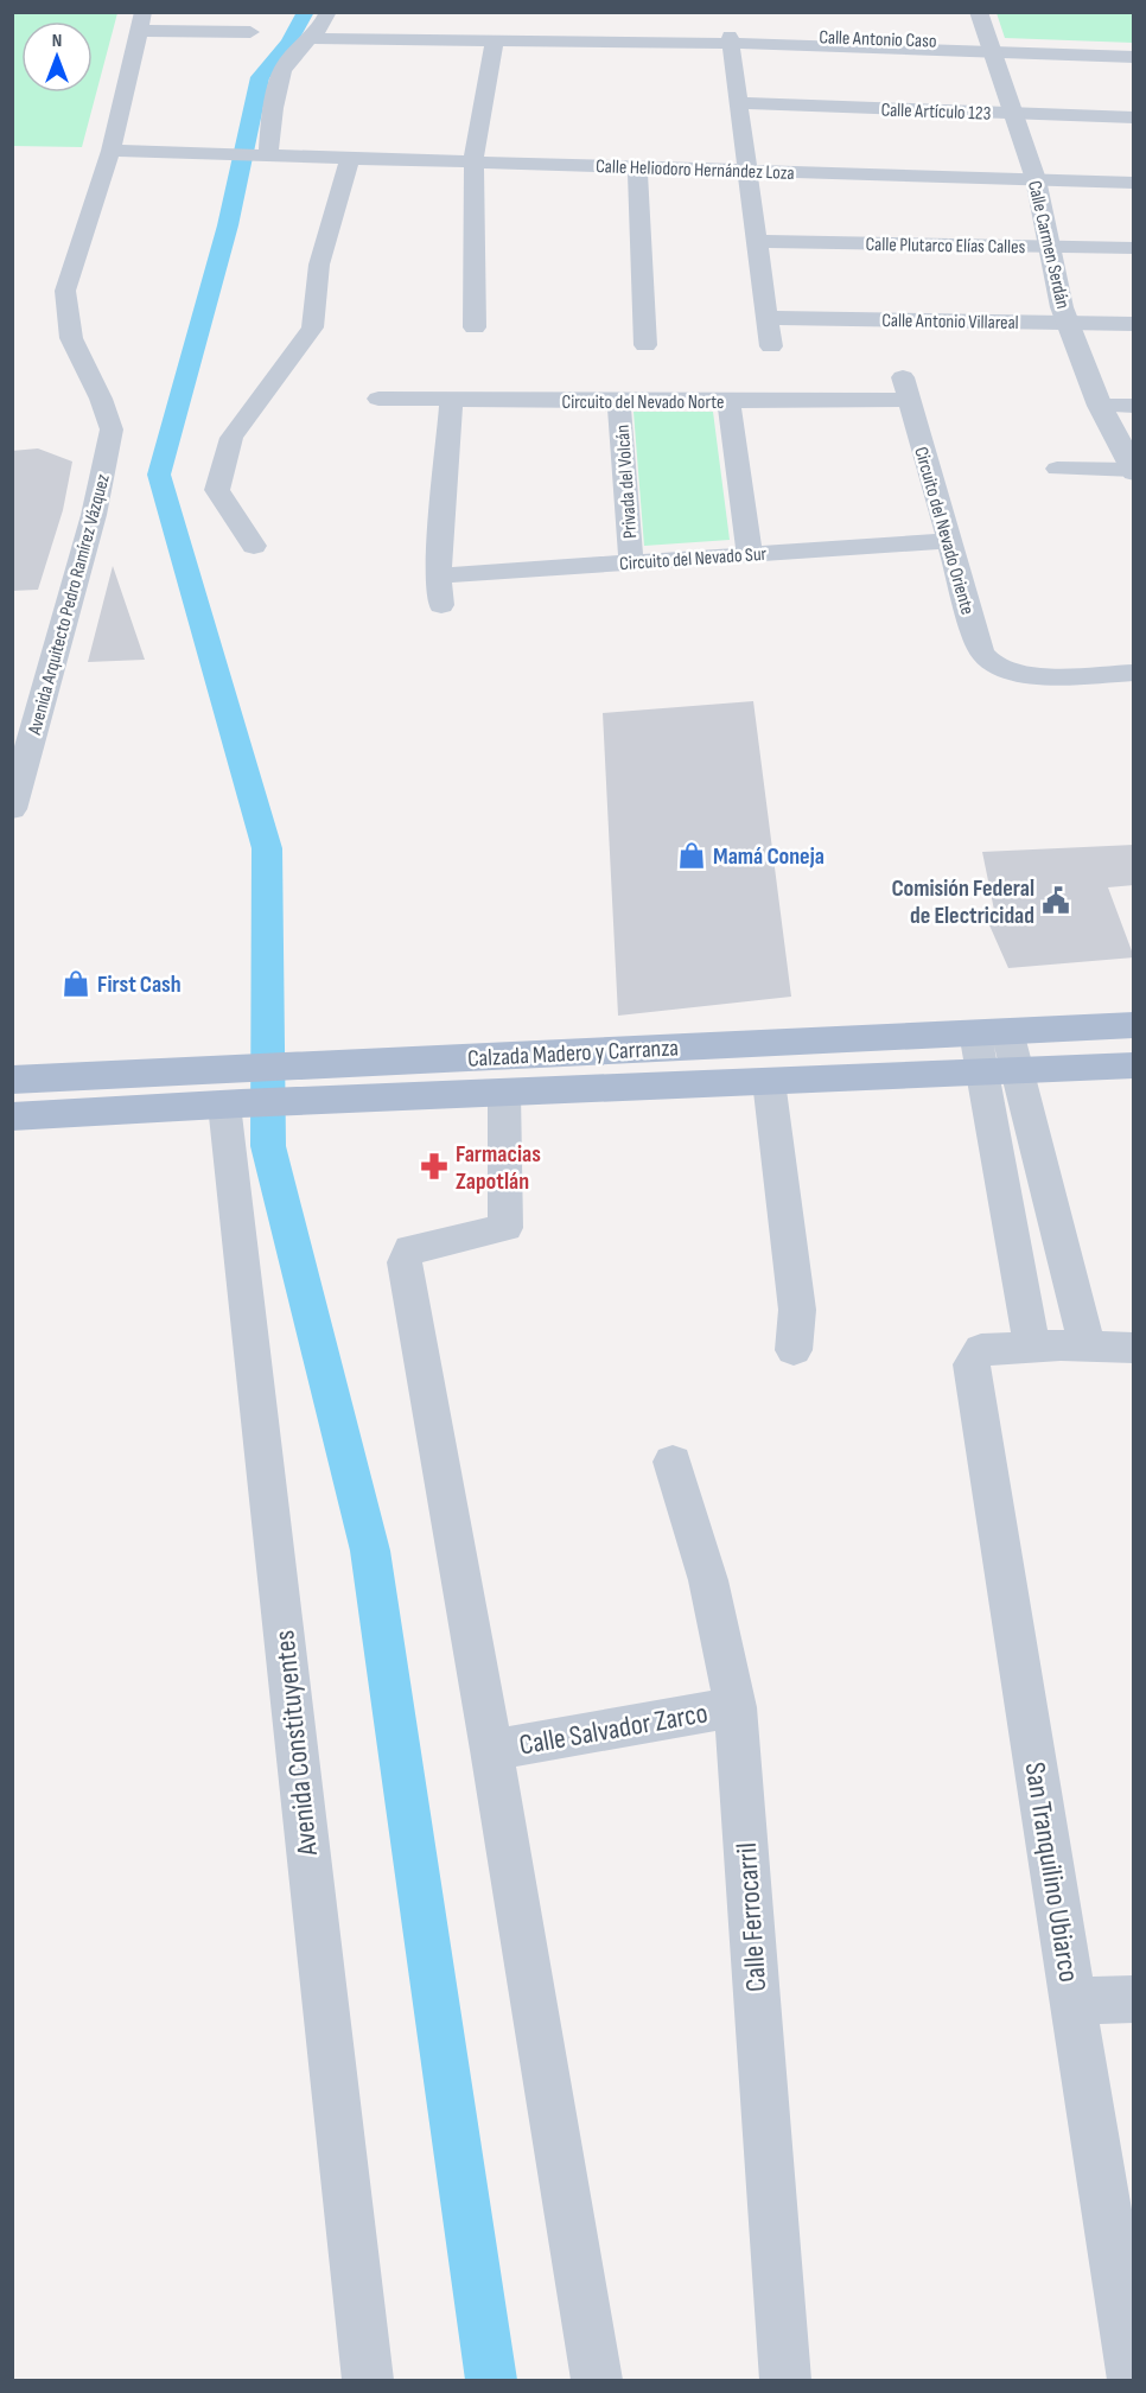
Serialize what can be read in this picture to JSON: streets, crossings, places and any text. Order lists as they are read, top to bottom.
{
  "streets": {
    "main road": ["Calzada Madero y Carranza"],
    "street": [
      "Calle Antonio Caso",
      "Calle Artículo 123",
      "Calle Heliodoro Hernández Loza",
      "Calle Plutarco Elías Calles",
      "Calle Carmen Serdán",
      "Calle Antonio Villareal",
      "Circuito del Nevado Norte",
      "Privada del Volcán",
      "Circuito del Nevado Oriente",
      "Circuito del Nevado Sur",
      "Avenida Arquitecto Pedro Ramírez Vázquez",
      "Calle Salvador Zarco",
      "Avenida Constituyentes",
      "San Tranquilino Ubiarco",
      "Calle Ferrocarril"
    ]
  },
  "crossings": [
    ["Calle Antonio Caso", "Calle Carmen Serdán"],
    ["Calle Artículo 123", "Calle Carmen Serdán"],
    ["Calle Heliodoro Hernández Loza", "Calle Carmen Serdán"],
    ["Calle Heliodoro Hernández Loza", "Avenida Arquitecto Pedro Ramírez Vázquez"],
    ["Calle Plutarco Elías Calles", "Calle Carmen Serdán"],
    ["Calle Carmen Serdán", "Calle Antonio Villareal"],
    ["Circuito del Nevado Norte", "Privada del Volcán"],
    ["Circuito del Nevado Norte", "Circuito del Nevado Oriente"],
    ["Privada del Volcán", "Circuito del Nevado Sur"],
    ["Circuito del Nevado Oriente", "Circuito del Nevado Sur"],
    ["Calzada Madero y Carranza", "Avenida Constituyentes"],
    ["Calle Salvador Zarco", "Calle Ferrocarril"]
  ],
  "places": {
    "shop": ["Mamá Coneja", "First Cash"],
    "public building": ["Comisión Federal de Electricidad"],
    "pharmacy": ["Farmacias Zapotlán"]
  },
  "north": "top"
}
